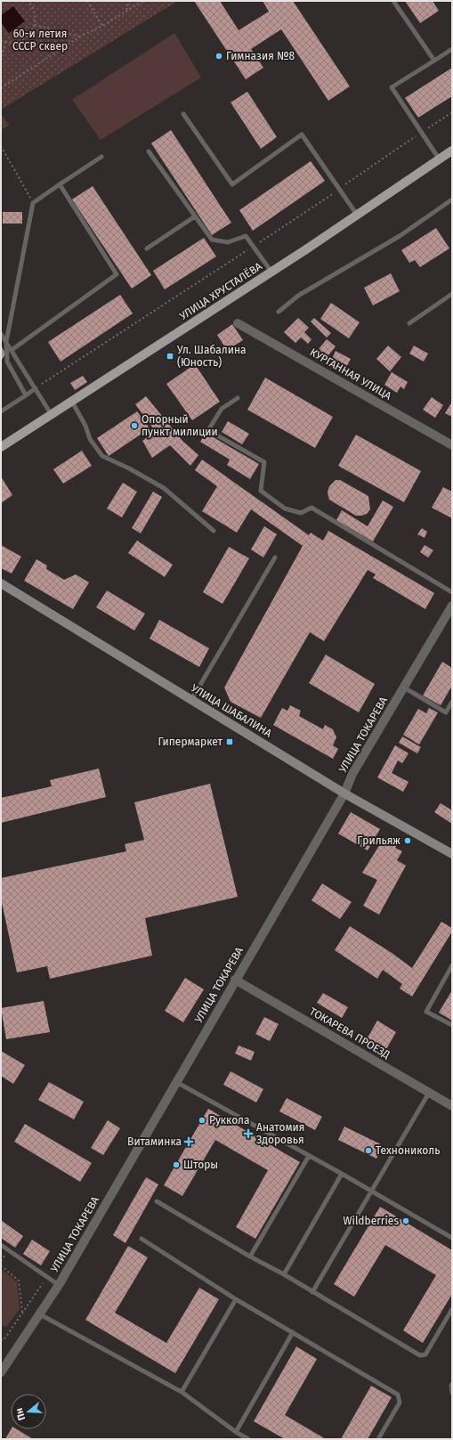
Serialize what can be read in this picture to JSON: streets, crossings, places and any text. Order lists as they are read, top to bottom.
{
  "streets": {
    "main road": ["УЛИЦА ХРУСТАЛЁВА", "УЛИЦА ШАБАЛИНА"],
    "street": ["КУРГАННАЯ УЛИЦА", "УЛИЦА ТОКАРЕВА", "ТОКАРЕВА ПРОЕЗД"]
  },
  "crossings": [
    ["УЛИЦА ШАБАЛИНА", "УЛИЦА ТОКАРЕВА"],
    ["УЛИЦА ТОКАРЕВА", "ТОКАРЕВА ПРОЕЗД"]
  ],
  "parks": ["60-и летия СССР сквер"],
  "places": {
    "other": [
      "Гимназия №8",
      "Опорный пункт милиции",
      "Грильяж",
      "Руккола",
      "Технониколь",
      "Шторы",
      "Wildberries"
    ],
    "transit": ["Ул. Шабалина (Юность)", "Гипермаркет"],
    "health": ["Анатомия Здоровья", "Витаминка"]
  },
  "north": "left"
}
